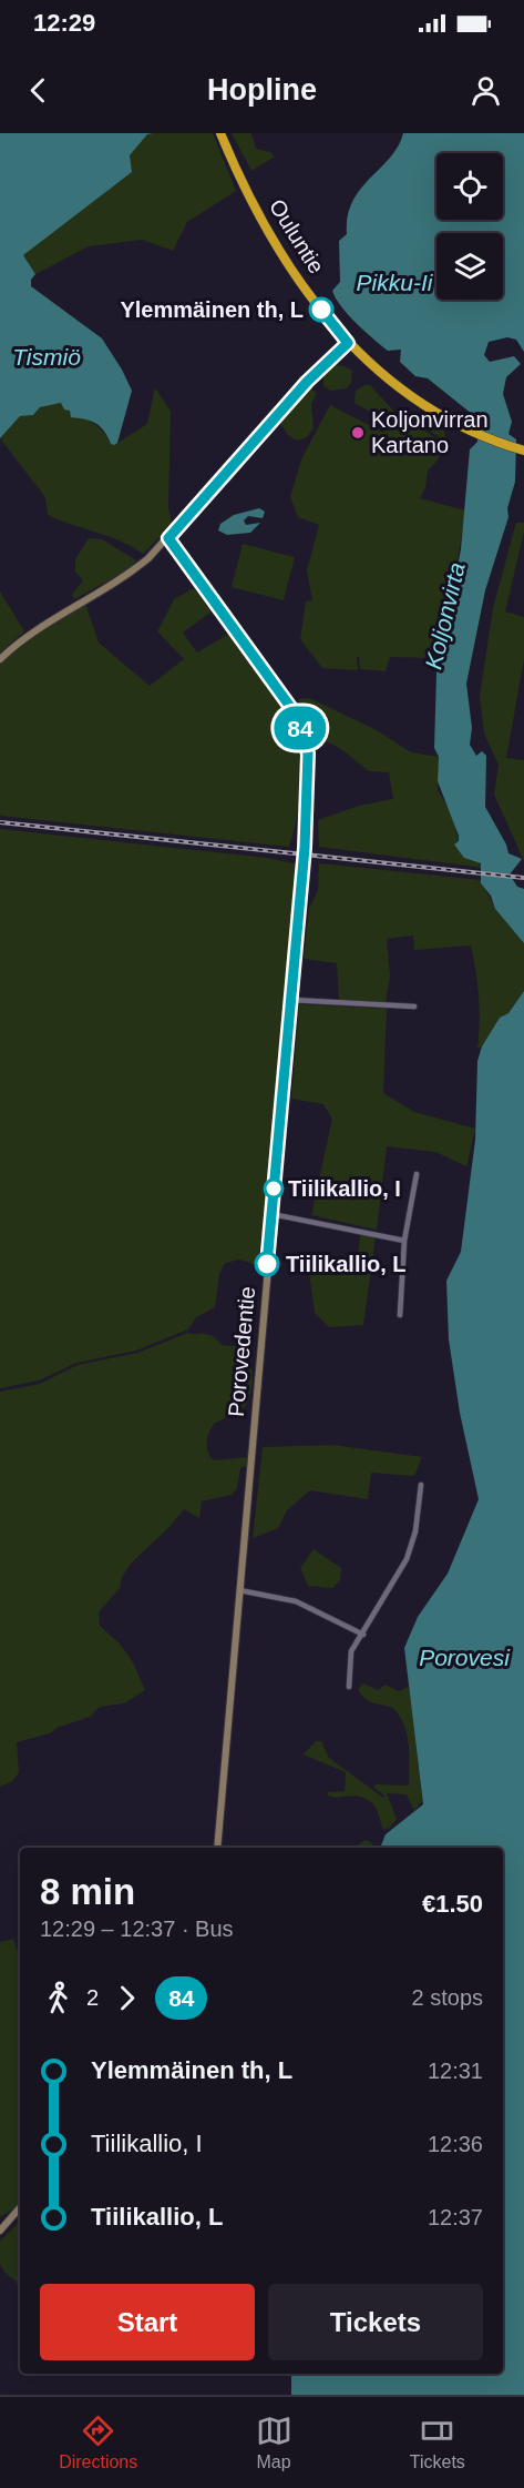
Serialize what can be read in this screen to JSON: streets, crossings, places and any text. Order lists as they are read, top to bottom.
{
  "streets": {
    "highway": ["Ouluntie"],
    "street": ["Porovedentie"]
  },
  "water": [
    "Pikku-Ii",
    "Tismiö",
    "Koljonvirta",
    "Porovesi"
  ],
  "places": [
    "Ylemmäinen th, L",
    "Koljonvirran Kartano",
    "Tiilikallio, I",
    "Tiilikallio, L"
  ],
  "lines": ["bus line 84"],
  "page": {
    "status": "12:29",
    "header": "Hopline",
    "on_map": "84",
    "heading": ["8 min", "12:29 – 12:37 · Bus", "€1.50"],
    "legs": ["2", "84", "2 stops"],
    "list": [
      {
        "name": "Ylemmäinen th, L",
        "value": "12:31"
      },
      {
        "name": "Tiilikallio, I",
        "value": "12:36"
      },
      {
        "name": "Tiilikallio, L",
        "value": "12:37"
      }
    ],
    "buttons": ["Start", "Tickets"],
    "tabs": ["Directions", "Map", "Tickets"]
  }
}
